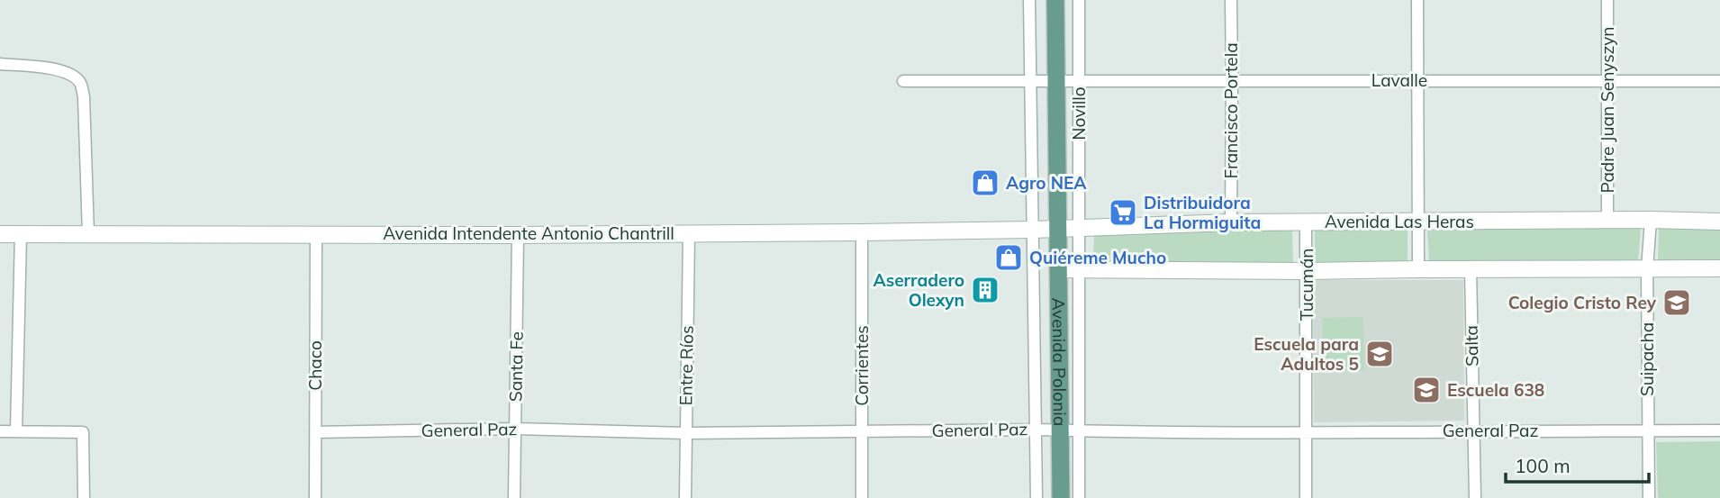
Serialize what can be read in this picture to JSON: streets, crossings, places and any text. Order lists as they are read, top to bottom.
{
  "streets": {
    "main road": ["Avenida Las Heras", "Avenida Intendente Antonio Chantrill", "Avenida Polonia"],
    "street": [
      "Lavalle",
      "Padre Juan Senyszyn",
      "Francisco Portela",
      "Novillo",
      "Tucumán",
      "Salta",
      "Suipacha",
      "Chaco",
      "Entre Ríos",
      "Corrientes",
      "Santa Fe",
      "General Paz"
    ]
  },
  "crossings": [
    ["Lavalle", "Padre Juan Senyszyn"],
    ["Lavalle", "Francisco Portela"],
    ["Lavalle", "Novillo"],
    ["Lavalle", "Avenida Polonia"],
    ["Padre Juan Senyszyn", "Avenida Las Heras"],
    ["Francisco Portela", "Avenida Las Heras"],
    ["Novillo", "Avenida Las Heras"],
    ["Novillo", "Avenida Polonia"],
    ["Avenida Las Heras", "Avenida Intendente Antonio Chantrill"],
    ["Avenida Las Heras", "Tucumán"],
    ["Avenida Las Heras", "Suipacha"],
    ["Avenida Las Heras", "Avenida Polonia"],
    ["Avenida Intendente Antonio Chantrill", "Avenida Polonia"],
    ["Avenida Intendente Antonio Chantrill", "Chaco"],
    ["Avenida Intendente Antonio Chantrill", "Entre Ríos"],
    ["Avenida Intendente Antonio Chantrill", "Corrientes"],
    ["Avenida Intendente Antonio Chantrill", "Santa Fe"],
    ["Tucumán", "General Paz"],
    ["Salta", "General Paz"],
    ["Suipacha", "General Paz"],
    ["Avenida Polonia", "General Paz"],
    ["Chaco", "General Paz"],
    ["Entre Ríos", "General Paz"],
    ["Corrientes", "General Paz"],
    ["Santa Fe", "General Paz"]
  ],
  "places": {
    "shop": ["Agro NEA", "Quiéreme Mucho"],
    "supermarket": ["Distribuidora La Hormiguita"],
    "building": ["Aserradero Olexyn"],
    "school or university": ["Colegio Cristo Rey", "Escuela para Adultos 5", "Escuela 638"]
  },
  "scale_bar": "100 m"
}
